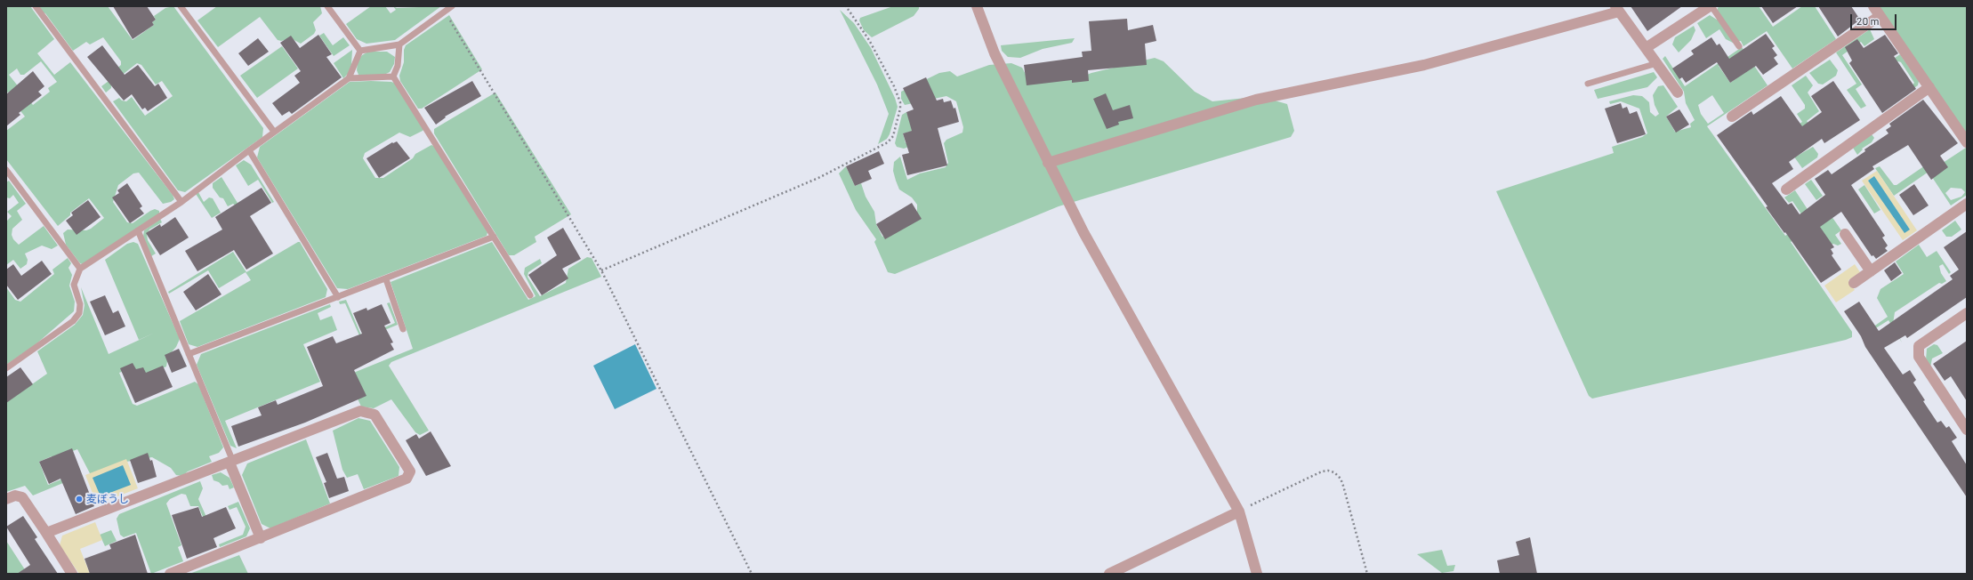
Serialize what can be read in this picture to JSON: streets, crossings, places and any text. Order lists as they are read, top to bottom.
{
  "places": ["麦ぼうし"],
  "scale_bar": "20 m"
}
